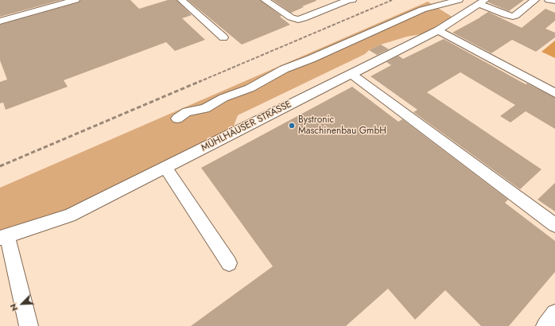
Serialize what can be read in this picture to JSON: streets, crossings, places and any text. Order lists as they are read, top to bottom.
{
  "streets": {
    "lane": ["MÜHLHÄUSER STRASSE"]
  },
  "places": ["Bystronic Maschinenbau GmbH"],
  "north": "bottom left"
}
